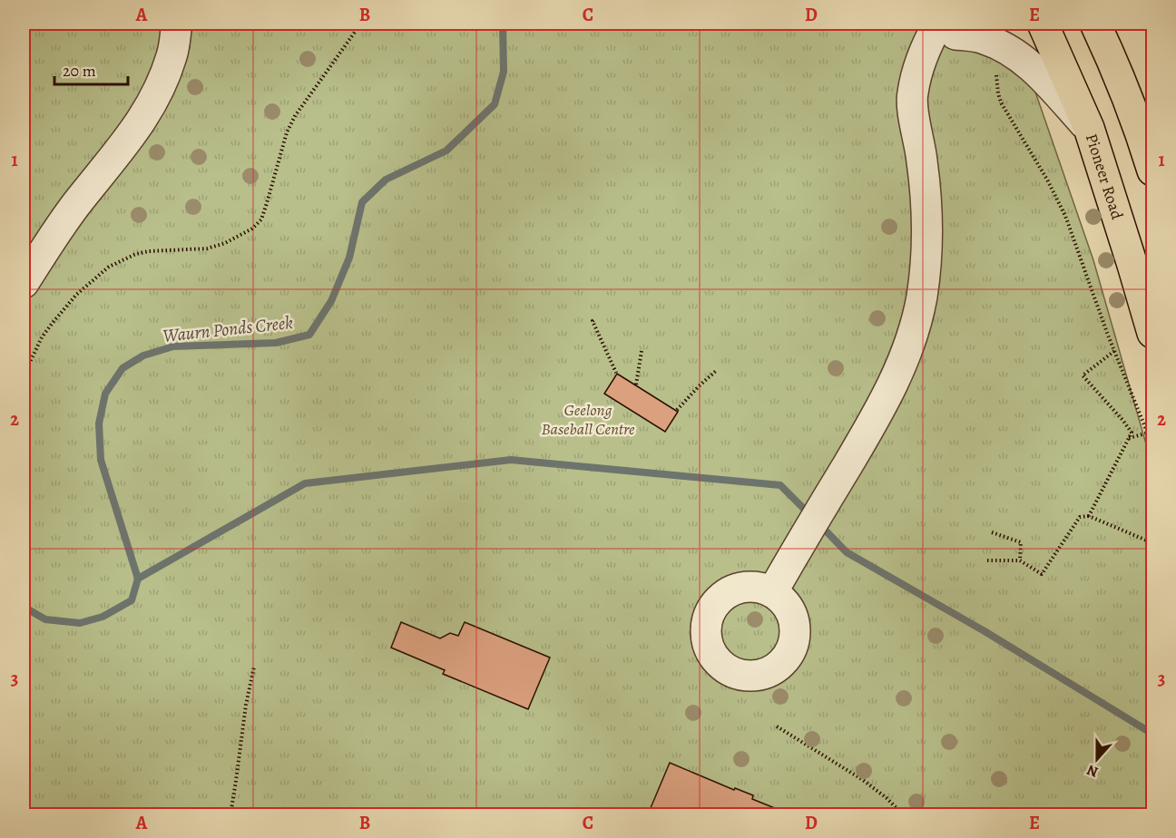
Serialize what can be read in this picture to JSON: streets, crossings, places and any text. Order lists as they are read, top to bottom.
{
  "streets": {
    "main road": ["Pioneer Road"]
  },
  "water": ["Waurn Ponds Creek"],
  "parks": ["Geelong Baseball Centre"],
  "scale_bar": "20 m",
  "north": "bottom",
  "grid": {
    "columns": [
      "A",
      "B",
      "C",
      "D",
      "E"
    ],
    "rows": ["1", "2", "3"]
  }
}
